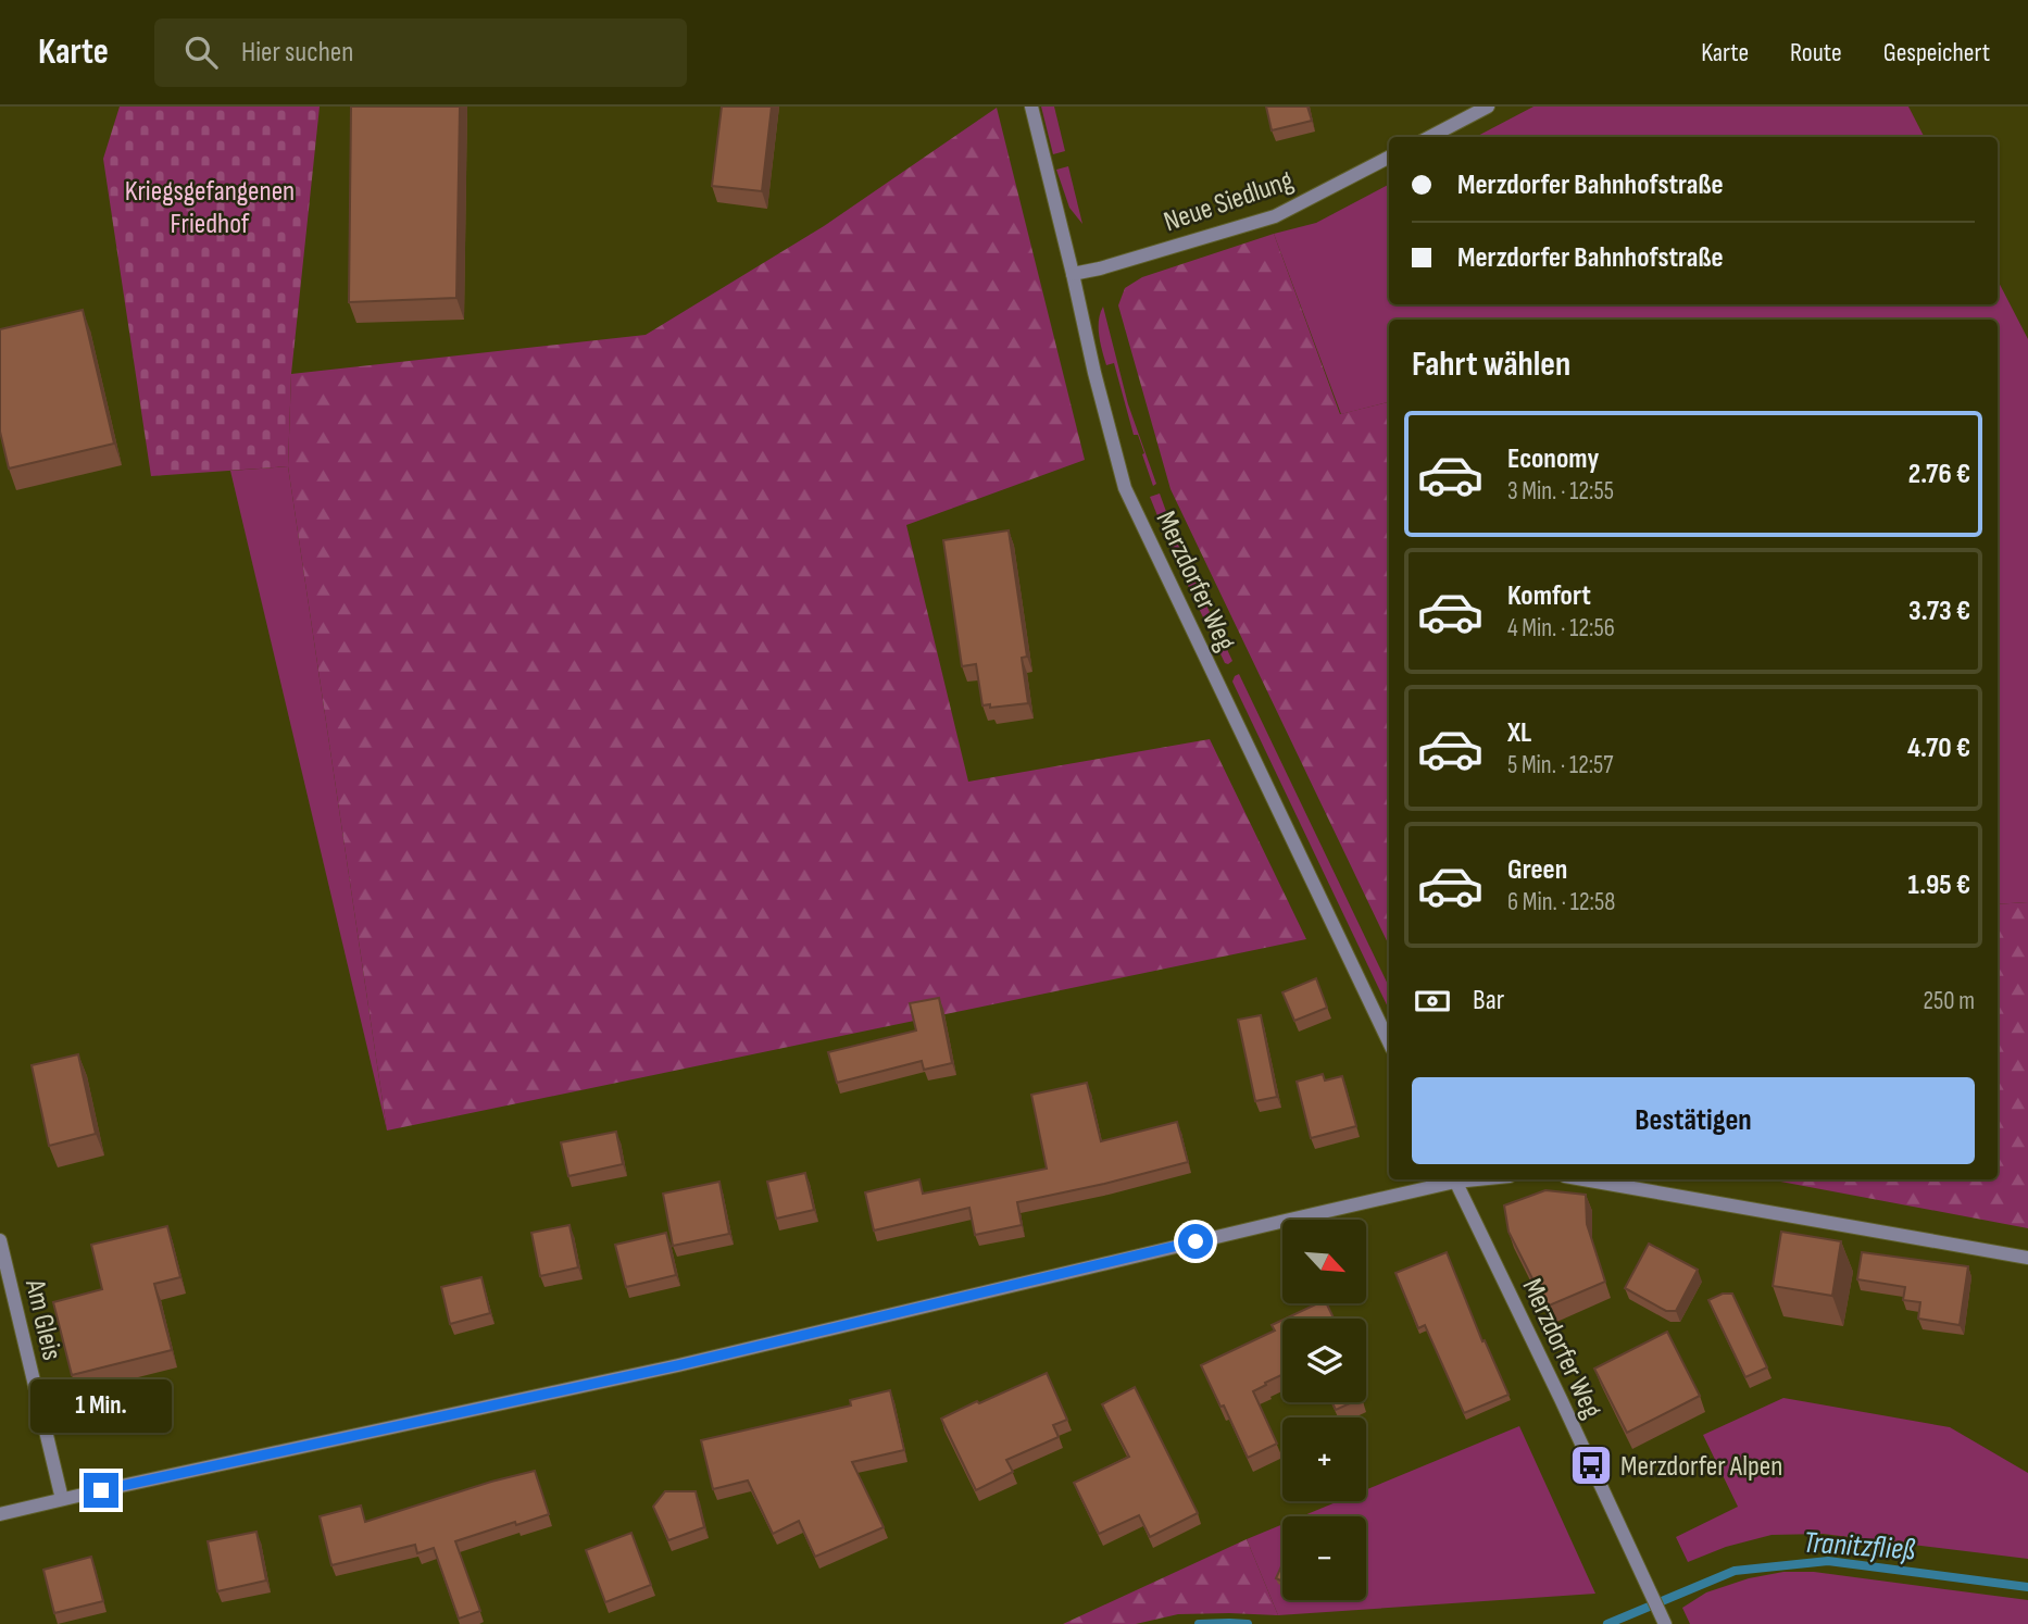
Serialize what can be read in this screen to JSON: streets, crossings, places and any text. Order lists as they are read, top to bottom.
{
  "streets": {
    "street": ["Neue Siedlung", "Merzdorfer Weg", "Am Gleis"]
  },
  "crossings": [
    ["Neue Siedlung", "Merzdorfer Weg"]
  ],
  "water": ["Tranitzfließ"],
  "parks": ["Kriegsgefangenen Friedhof"],
  "places": {
    "bus stop": ["Merzdorfer Alpen"]
  },
  "north": "bottom right",
  "page": {
    "header": "Karte",
    "search": "Hier suchen",
    "nav": ["Karte", "Route", "Gespeichert"],
    "banner": ["Merzdorfer Bahnhofstraße", "Merzdorfer Bahnhofstraße"],
    "heading": "Fahrt wählen",
    "list": [
      {
        "name": "Economy",
        "note": "3 Min. · 12:55",
        "value": "2.76 €"
      },
      {
        "name": "Komfort",
        "note": "4 Min. · 12:56",
        "value": "3.73 €"
      },
      {
        "name": "XL",
        "note": "5 Min. · 12:57",
        "value": "4.70 €"
      },
      {
        "name": "Green",
        "note": "6 Min. · 12:58",
        "value": "1.95 €"
      }
    ],
    "pay": ["Bar", "250 m"],
    "buttons": "Bestätigen",
    "map_buttons": ["+", "−"],
    "bubble": "1 Min."
  }
}
